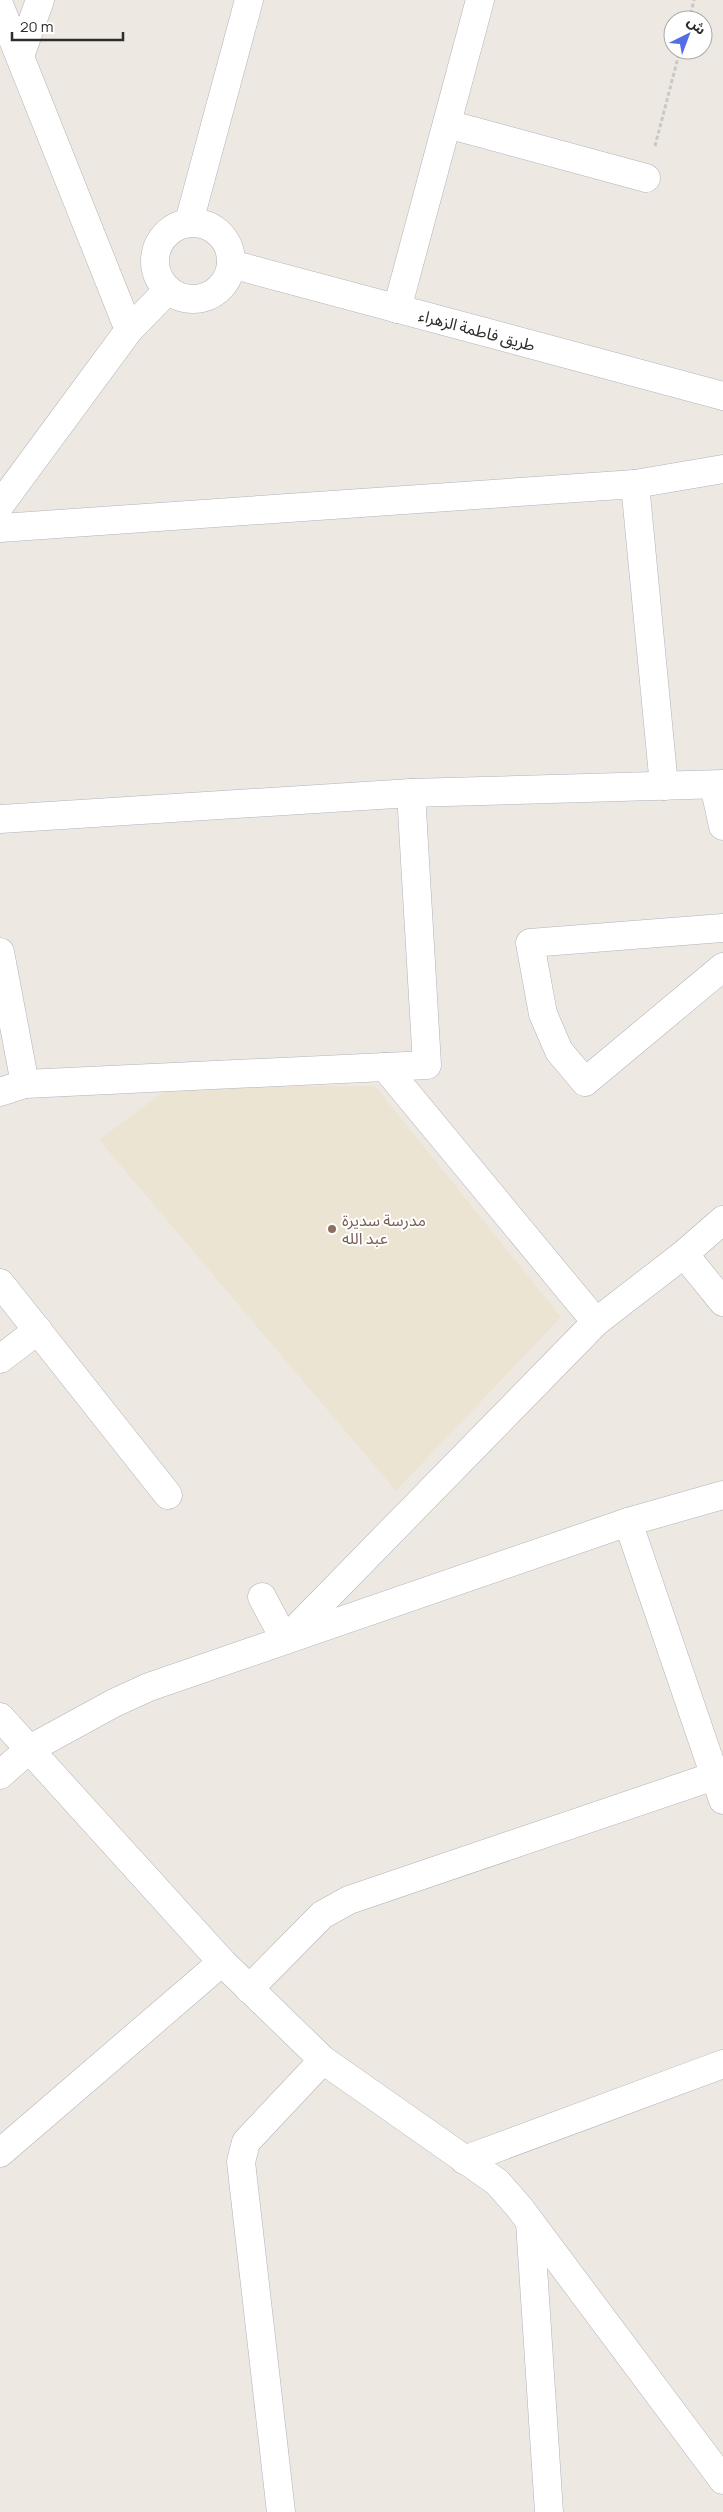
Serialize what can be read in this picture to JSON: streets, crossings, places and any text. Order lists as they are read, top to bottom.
{
  "streets": {
    "street": ["طريق فاطمة الزهراء"]
  },
  "places": ["مدرسة سديرة عبد الله"],
  "scale_bar": "20 m",
  "north": "top right"
}
